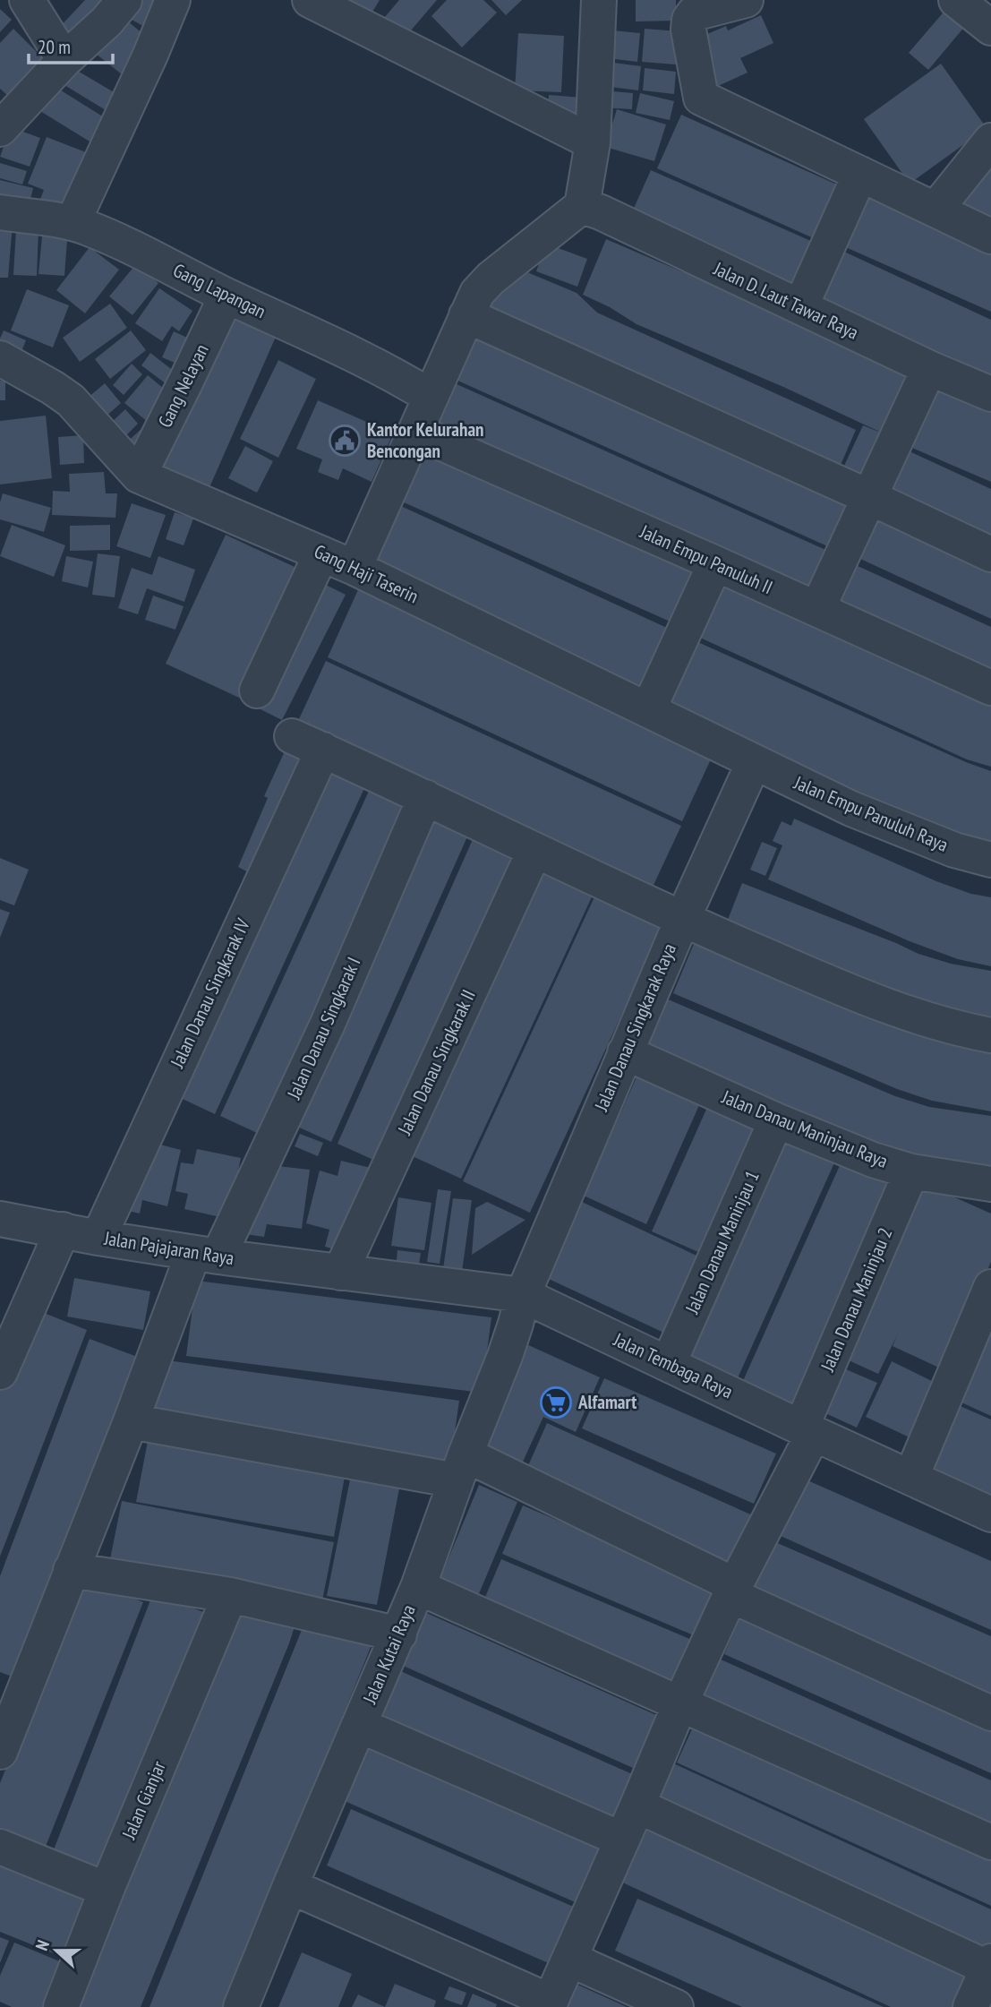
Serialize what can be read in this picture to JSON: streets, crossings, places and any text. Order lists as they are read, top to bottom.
{
  "streets": {
    "street": [
      "Gang Lapangan",
      "Jalan D. Laut Tawar Raya",
      "Gang Nelayan",
      "Jalan Empu Panuluh II",
      "Gang Haji Taserin",
      "Jalan Empu Panuluh Raya",
      "Jalan Danau Singkarak IV",
      "Jalan Danau Singkarak Raya",
      "Jalan Danau Singkarak I",
      "Jalan Danau Singkarak II",
      "Jalan Danau Maninjau Raya",
      "Jalan Danau Maninjau 1",
      "Jalan Pajajaran Raya",
      "Jalan Danau Maninjau 2",
      "Jalan Tembaga Raya",
      "Jalan Kutai Raya",
      "Jalan Gianjar"
    ]
  },
  "crossings": [
    ["Gang Lapangan", "Gang Nelayan"],
    ["Gang Nelayan", "Gang Haji Taserin"],
    ["Gang Haji Taserin", "Jalan Empu Panuluh Raya"],
    ["Gang Haji Taserin", "Jalan Danau Singkarak Raya"],
    ["Jalan Empu Panuluh Raya", "Jalan Danau Singkarak Raya"],
    ["Jalan Danau Singkarak IV", "Jalan Pajajaran Raya"],
    ["Jalan Danau Singkarak Raya", "Jalan Danau Maninjau Raya"],
    ["Jalan Danau Singkarak Raya", "Jalan Tembaga Raya"],
    ["Jalan Danau Singkarak Raya", "Jalan Kutai Raya"],
    ["Jalan Danau Singkarak I", "Jalan Pajajaran Raya"],
    ["Jalan Danau Singkarak II", "Jalan Pajajaran Raya"],
    ["Jalan Danau Singkarak II", "Jalan Tembaga Raya"],
    ["Jalan Danau Maninjau Raya", "Jalan Danau Maninjau 1"],
    ["Jalan Danau Maninjau Raya", "Jalan Danau Maninjau 2"],
    ["Jalan Danau Maninjau 1", "Jalan Tembaga Raya"],
    ["Jalan Pajajaran Raya", "Jalan Tembaga Raya"],
    ["Jalan Danau Maninjau 2", "Jalan Tembaga Raya"],
    ["Jalan Tembaga Raya", "Jalan Kutai Raya"]
  ],
  "places": {
    "public building": ["Kantor Kelurahan Bencongan"],
    "supermarket": ["Alfamart"]
  },
  "scale_bar": "20 m",
  "north": "left"
}
